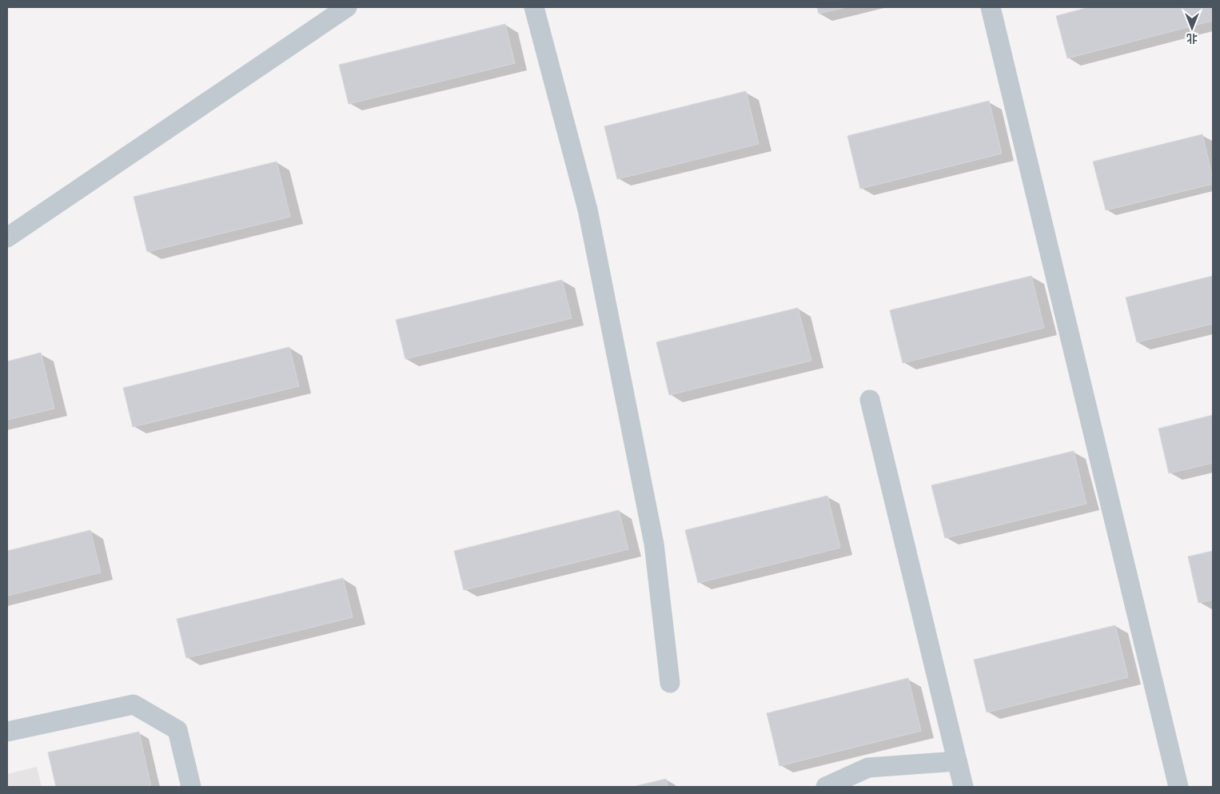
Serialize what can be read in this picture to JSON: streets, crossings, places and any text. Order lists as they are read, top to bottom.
{
  "north": "bottom"
}
